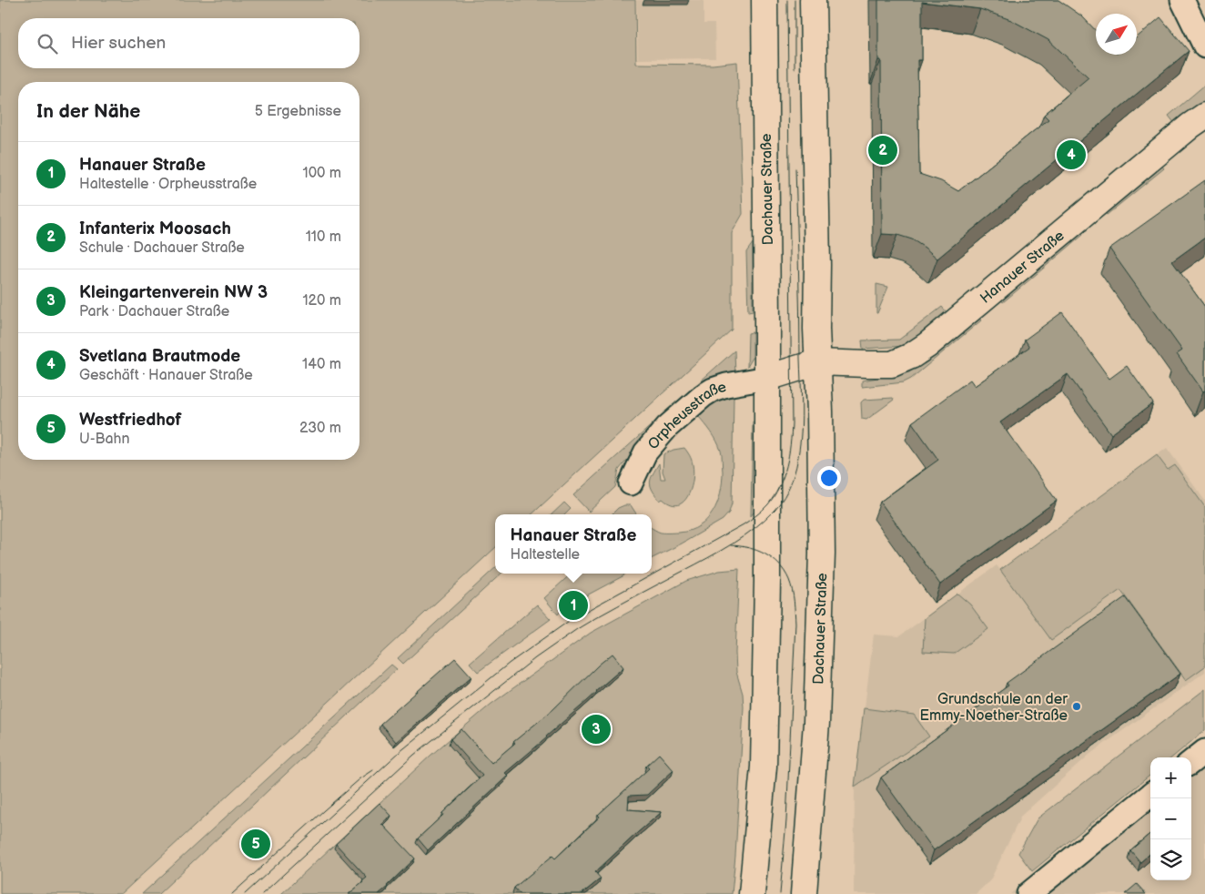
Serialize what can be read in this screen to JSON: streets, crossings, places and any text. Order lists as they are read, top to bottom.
{
  "streets": {
    "main road": ["Dachauer Straße", "Hanauer Straße"],
    "street": ["Orpheusstraße"]
  },
  "crossings": [
    ["Dachauer Straße", "Hanauer Straße"],
    ["Dachauer Straße", "Orpheusstraße"]
  ],
  "places": ["Grundschule an der Emmy-Noether-Straße"],
  "north": "top right",
  "page": {
    "search": "Hier suchen",
    "heading": ["In der Nähe", "5 Ergebnisse"],
    "pins": [
      "2",
      "4",
      "1",
      "3",
      "5"
    ],
    "list": [
      {
        "mark": "1",
        "name": "Hanauer Straße",
        "note": "Haltestelle · Orpheusstraße",
        "value": "100 m"
      },
      {
        "mark": "2",
        "name": "Infanterix Moosach",
        "note": "Schule · Dachauer Straße",
        "value": "110 m"
      },
      {
        "mark": "3",
        "name": "Kleingartenverein NW 3",
        "note": "Park · Dachauer Straße",
        "value": "120 m"
      },
      {
        "mark": "4",
        "name": "Svetlana Brautmode",
        "note": "Geschäft · Hanauer Straße",
        "value": "140 m"
      },
      {
        "mark": "5",
        "name": "Westfriedhof",
        "note": "U-Bahn",
        "value": "230 m"
      }
    ],
    "popup": ["Hanauer Straße", "Haltestelle"],
    "map_buttons": ["+", "−"]
  }
}
